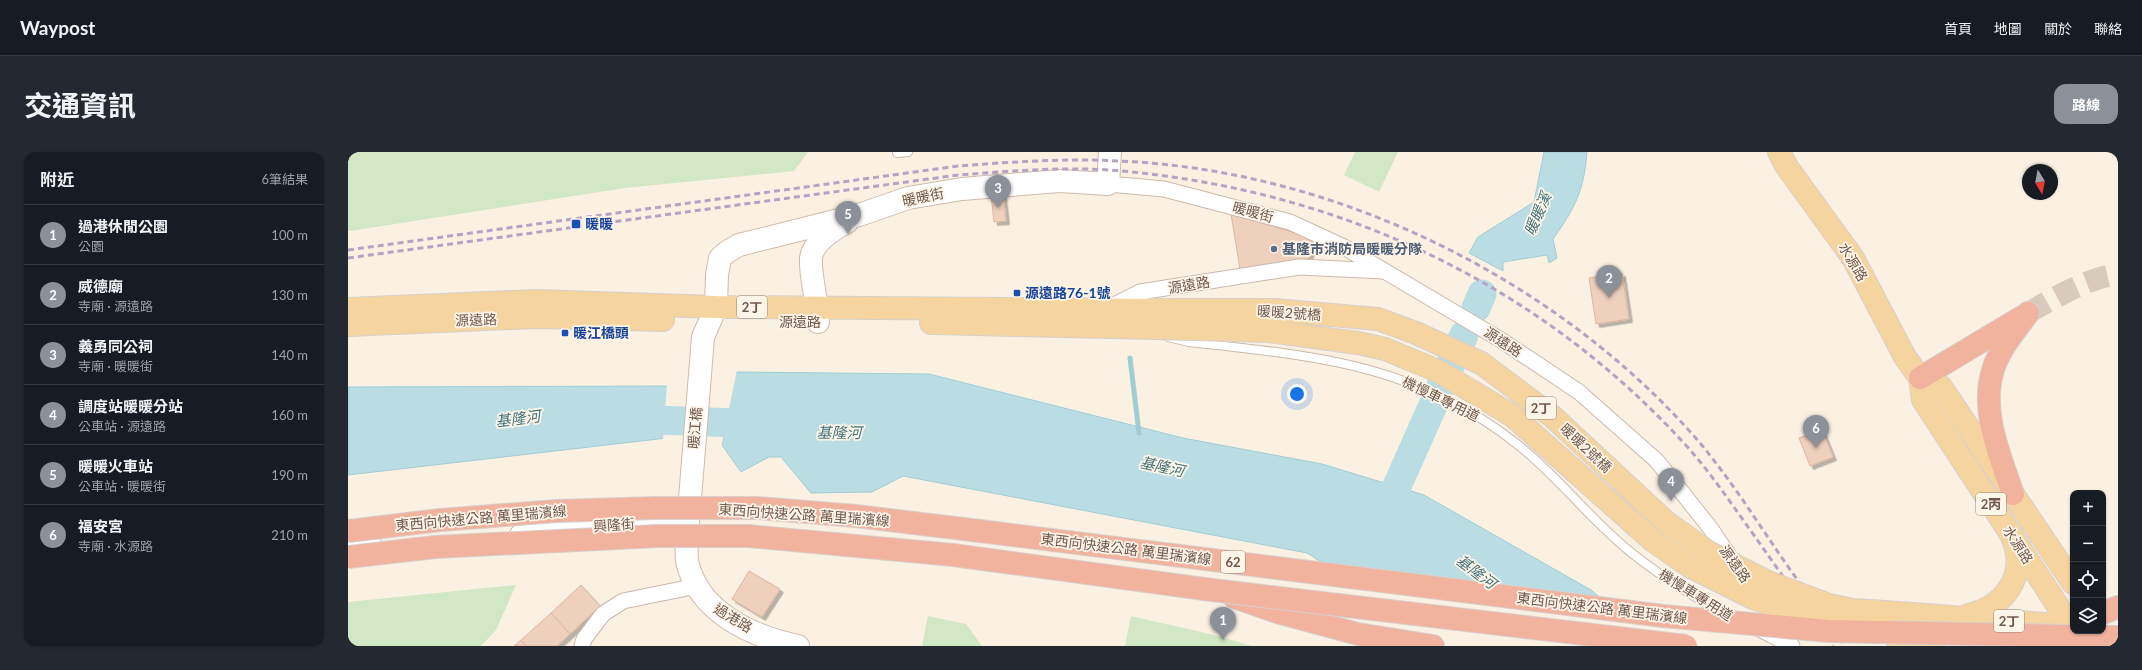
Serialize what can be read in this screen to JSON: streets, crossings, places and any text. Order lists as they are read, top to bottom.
{
  "streets": {
    "highway": ["東西向快速公路 萬里瑞濱線", "62"],
    "main road": [
      "水源路",
      "源遠路",
      "2丁",
      "暖暖2號橋",
      "2丙"
    ],
    "street": [
      "暖暖街",
      "暖江橋",
      "興隆街",
      "過港路"
    ],
    "lane": ["機慢車專用道"]
  },
  "crossings": [
    ["暖暖街", "源遠路"],
    ["暖暖街", "暖江橋"],
    ["源遠路", "暖暖2號橋"],
    ["源遠路", "機慢車專用道"],
    ["源遠路", "暖江橋"],
    ["2丁", "暖暖2號橋"],
    ["2丁", "東西向快速公路 萬里瑞濱線"],
    ["暖暖2號橋", "東西向快速公路 萬里瑞濱線"],
    ["暖江橋", "興隆街"],
    ["暖江橋", "過港路"],
    ["興隆街", "過港路"]
  ],
  "water": ["暖暖溪", "基隆河"],
  "places": {
    "transit": ["暖暖", "源遠路76-1號", "暖江橋頭"],
    "other": ["基隆市消防局暖暖分隊"]
  },
  "north": "bottom",
  "page": {
    "header": "Waypost",
    "nav": [
      "首頁",
      "地圖",
      "關於",
      "聯絡"
    ],
    "title": "交通資訊",
    "buttons": "路線",
    "heading": ["附近", "6筆結果"],
    "pins": [
      "3",
      "5",
      "2",
      "6",
      "4",
      "1"
    ],
    "list": [
      {
        "mark": "1",
        "name": "過港休閒公園",
        "note": "公園",
        "value": "100 m"
      },
      {
        "mark": "2",
        "name": "威德廟",
        "note": "寺廟 · 源遠路",
        "value": "130 m"
      },
      {
        "mark": "3",
        "name": "義勇同公祠",
        "note": "寺廟 · 暖暖街",
        "value": "140 m"
      },
      {
        "mark": "4",
        "name": "調度站暖暖分站",
        "note": "公車站 · 源遠路",
        "value": "160 m"
      },
      {
        "mark": "5",
        "name": "暖暖火車站",
        "note": "公車站 · 暖暖街",
        "value": "190 m"
      },
      {
        "mark": "6",
        "name": "福安宮",
        "note": "寺廟 · 水源路",
        "value": "210 m"
      }
    ],
    "map_buttons": ["+", "−"]
  }
}
